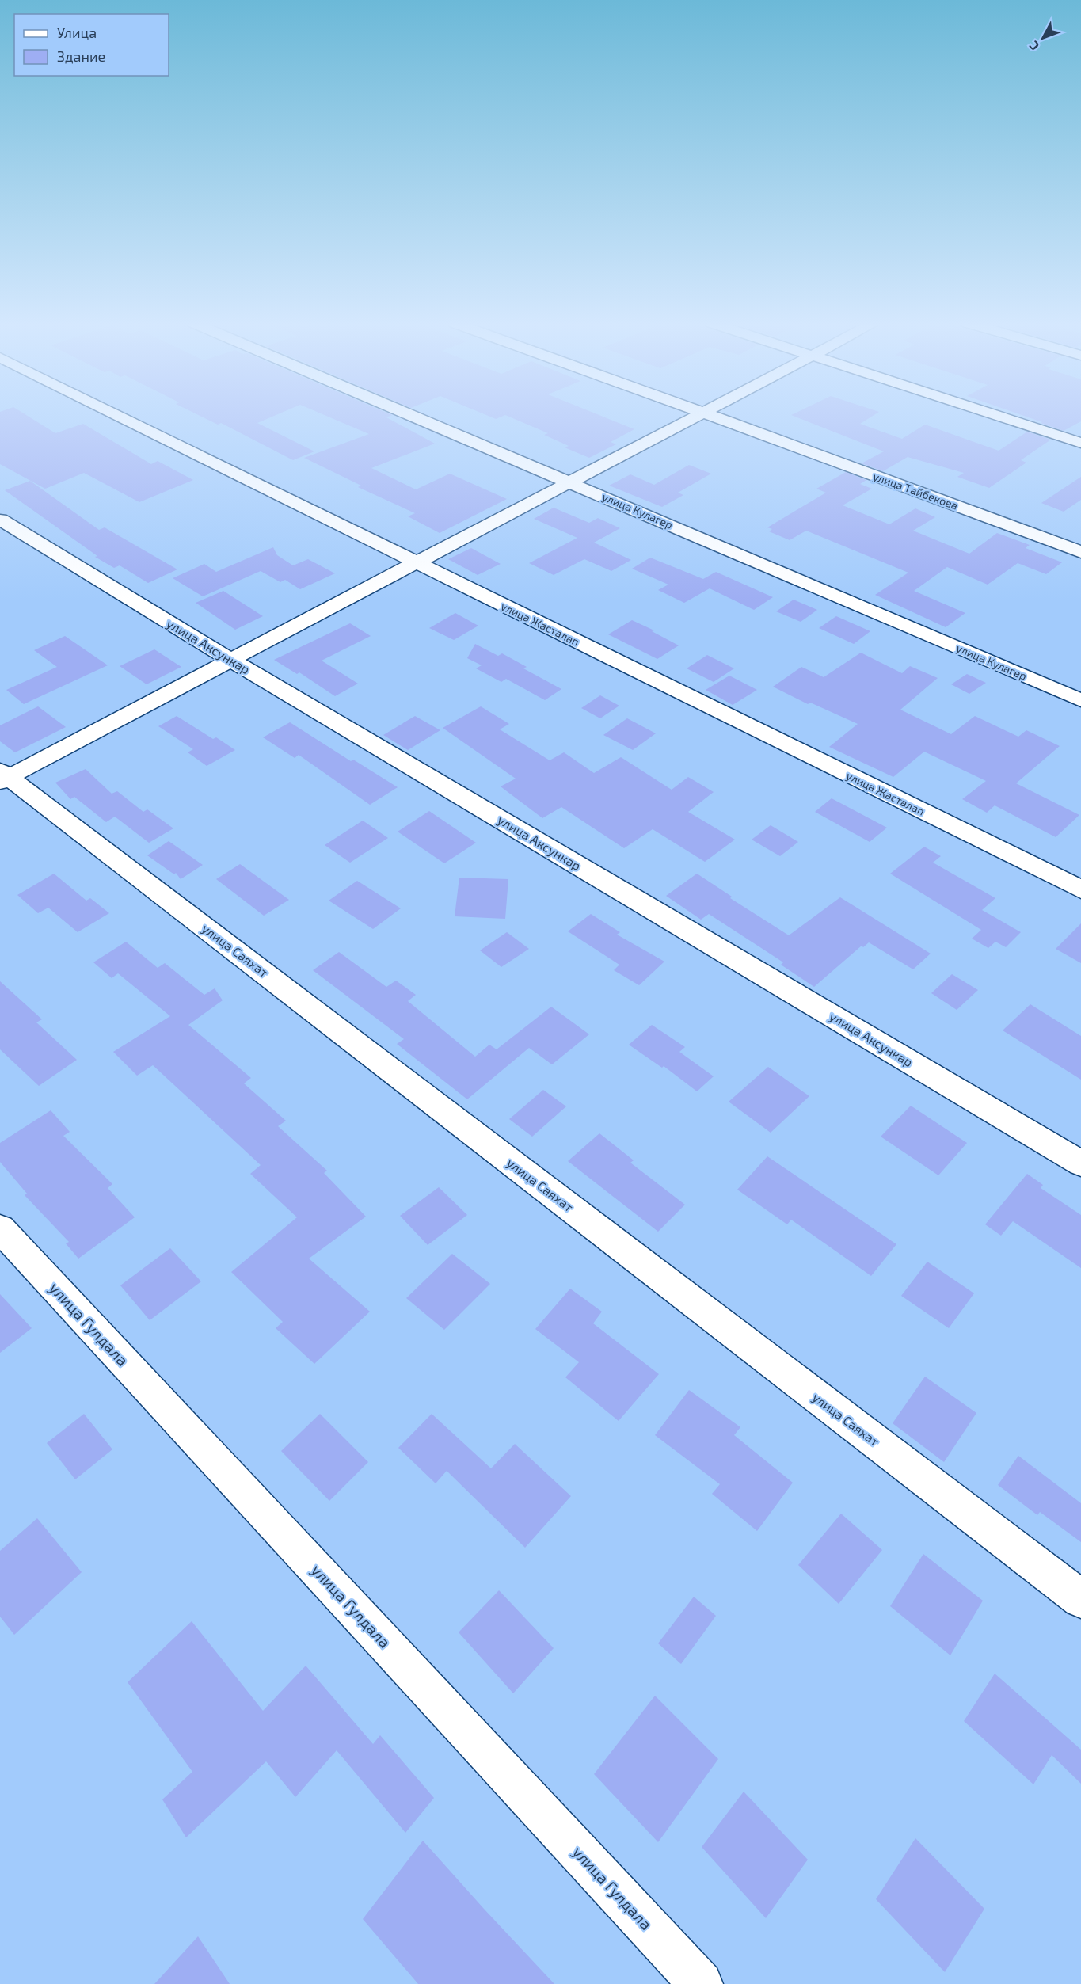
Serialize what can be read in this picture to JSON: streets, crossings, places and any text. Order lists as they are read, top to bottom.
{
  "streets": {
    "street": [
      "улица Тайбекова",
      "улица Кулагер",
      "улица Жасталап",
      "улица Аксункар",
      "улица Саяхат",
      "улица Гулдала"
    ]
  },
  "legend": ["Улица", "Здание"],
  "north": "bottom left"
}
